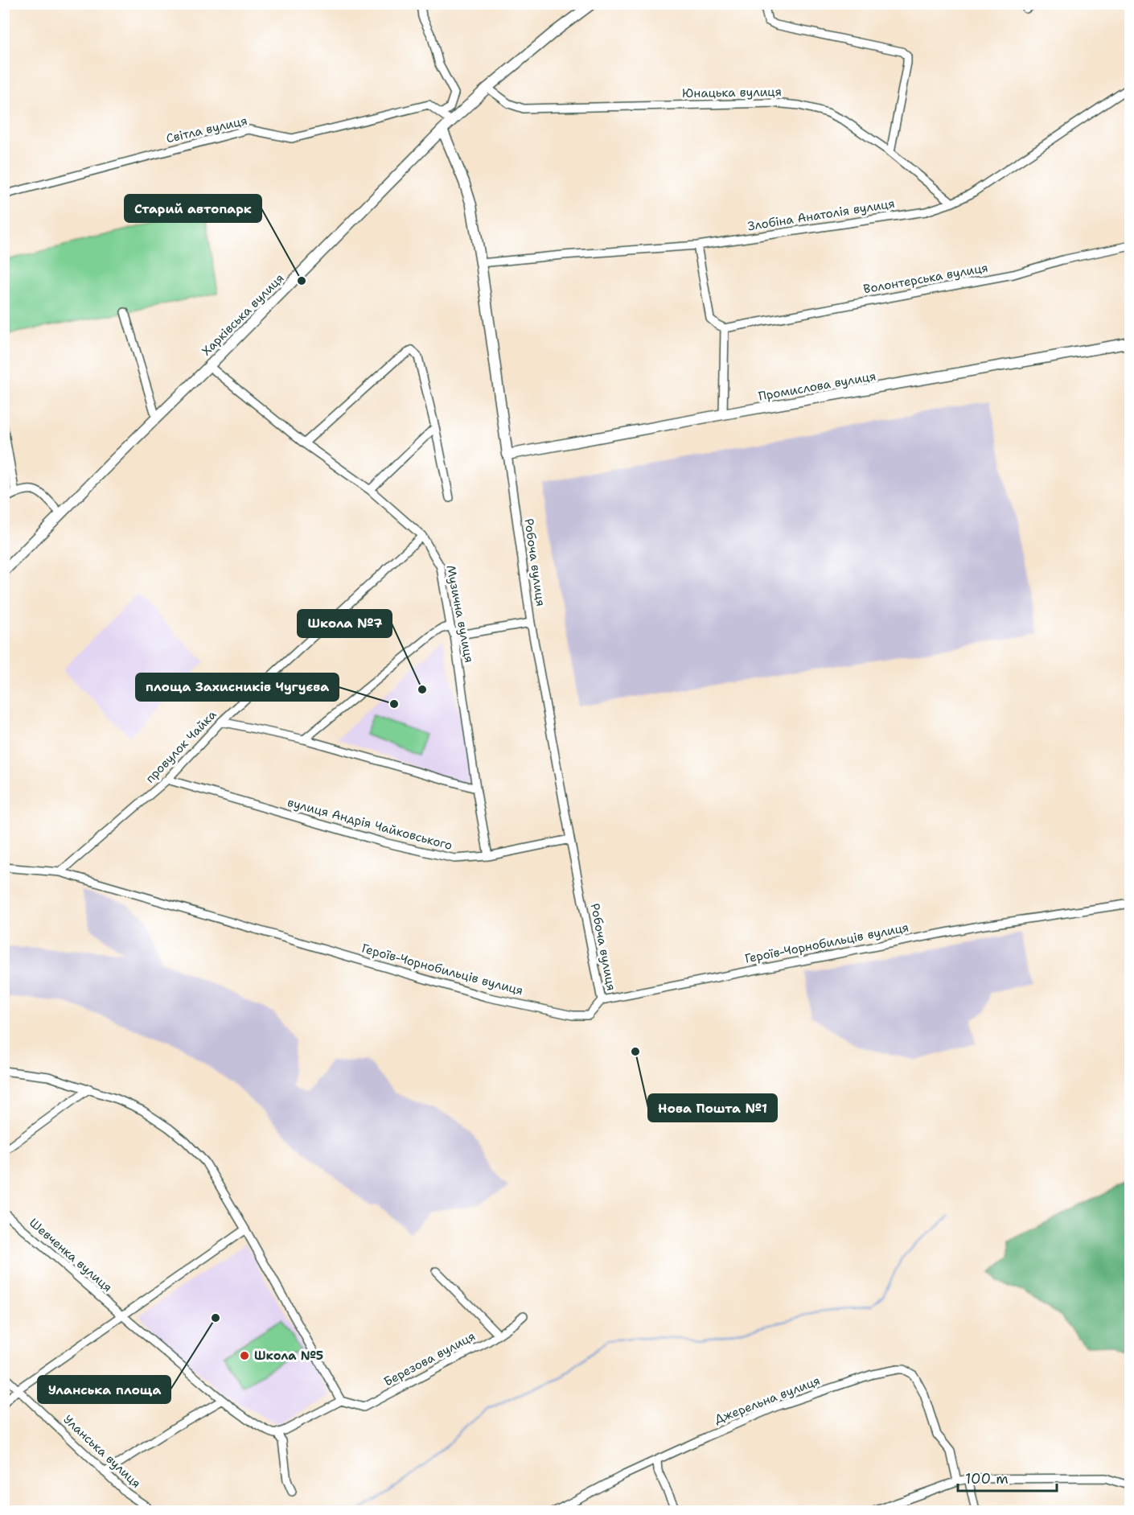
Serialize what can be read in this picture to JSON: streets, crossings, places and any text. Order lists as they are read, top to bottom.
{
  "streets": {
    "street": [
      "Юнацька вулиця",
      "Світла вулиця",
      "Злобіна Анатолія вулиця",
      "Волонтерська вулиця",
      "Харківська вулиця",
      "Промислова вулиця",
      "Робоча вулиця",
      "Музична вулиця",
      "провулок Чайка",
      "вулиця Андрія Чайковського",
      "Героїв-Чорнобильців вулиця",
      "Шевченка вулиця",
      "Березова вулиця",
      "Джерельна вулиця",
      "Уланська вулиця"
    ]
  },
  "crossings": [
    ["Юнацька вулиця", "Злобіна Анатолія вулиця"],
    ["Юнацька вулиця", "Харківська вулиця"],
    ["Світла вулиця", "Харківська вулиця"],
    ["Злобіна Анатолія вулиця", "Робоча вулиця"],
    ["Харківська вулиця", "Робоча вулиця"],
    ["Харківська вулиця", "Музична вулиця"],
    ["Промислова вулиця", "Робоча вулиця"],
    ["Робоча вулиця", "вулиця Андрія Чайковського"],
    ["Робоча вулиця", "Героїв-Чорнобильців вулиця"],
    ["Музична вулиця", "провулок Чайка"],
    ["Музична вулиця", "вулиця Андрія Чайковського"],
    ["провулок Чайка", "вулиця Андрія Чайковського"],
    ["провулок Чайка", "Героїв-Чорнобильців вулиця"]
  ],
  "places": [
    "Старий автопарк",
    "Школа №7",
    "площа Захисників Чугуєва",
    "Нова Пошта №1",
    "Уланська площа",
    "Школа №5"
  ],
  "scale_bar": "100 m"
}
